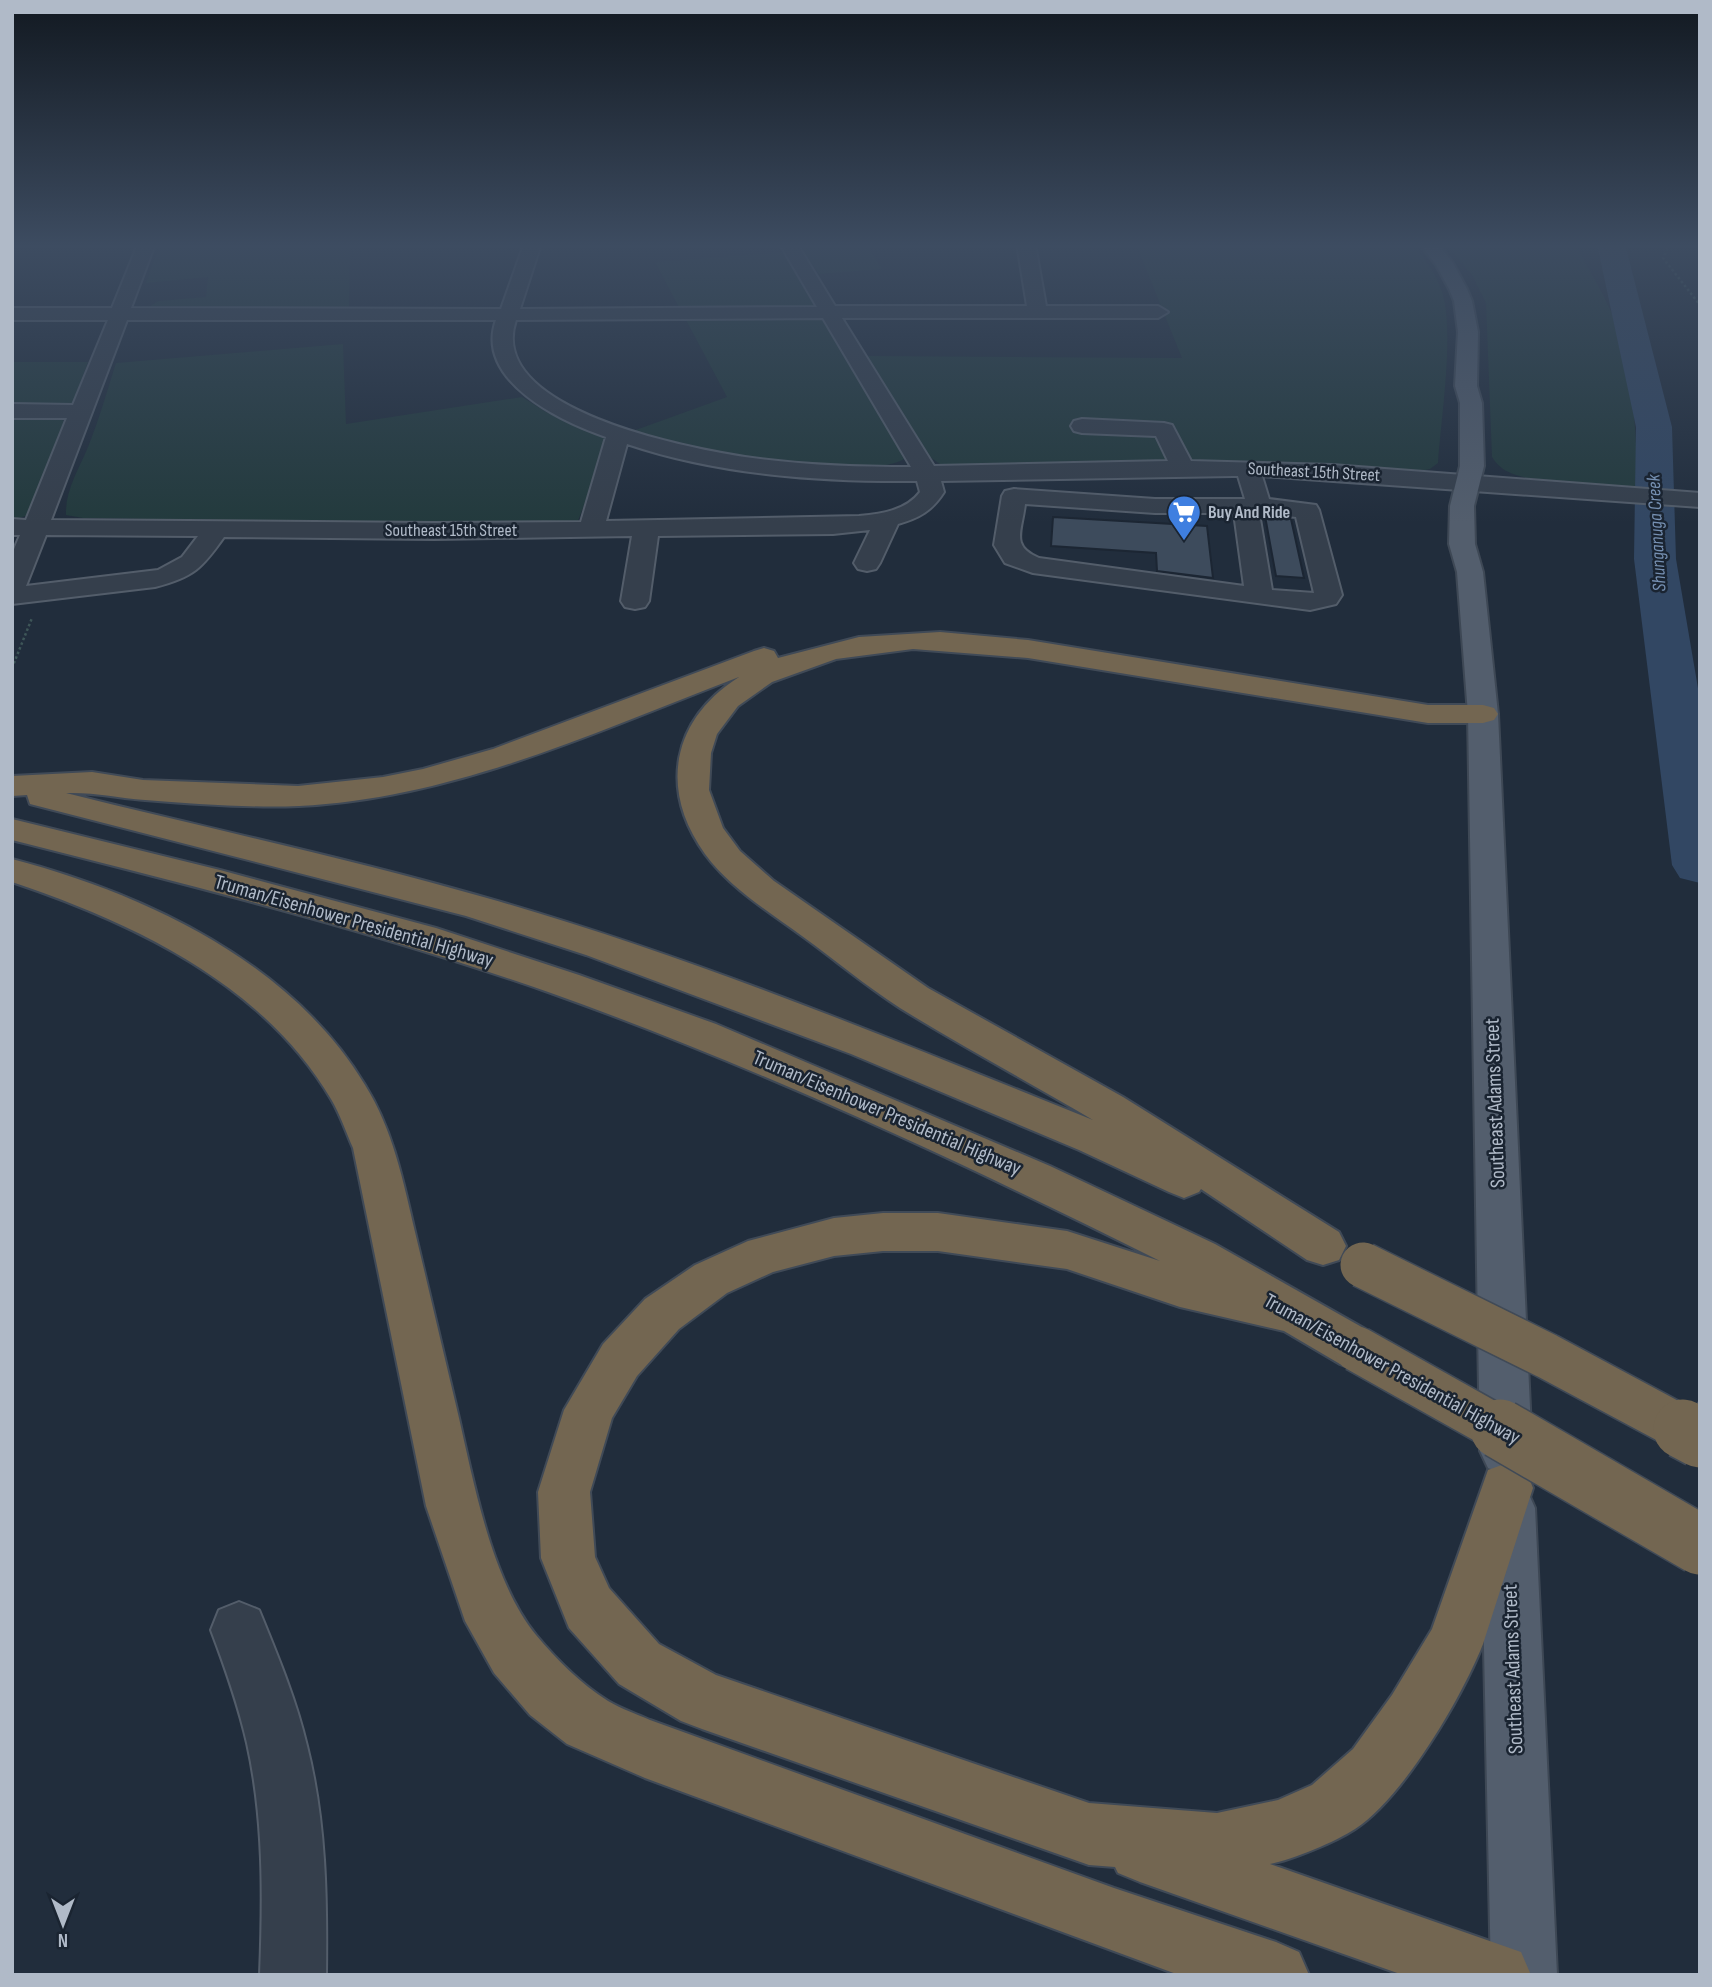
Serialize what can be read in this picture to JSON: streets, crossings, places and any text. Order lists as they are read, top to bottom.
{
  "streets": {
    "highway": ["Truman/Eisenhower Presidential Highway"],
    "main road": ["Southeast Adams Street"],
    "street": ["Southeast 15th Street"]
  },
  "crossings": [
    ["Southeast 15th Street", "Southeast Adams Street"]
  ],
  "water": ["Shunganuga Creek"],
  "places": {
    "supermarket": ["Buy And Ride"]
  },
  "north": "bottom"
}
